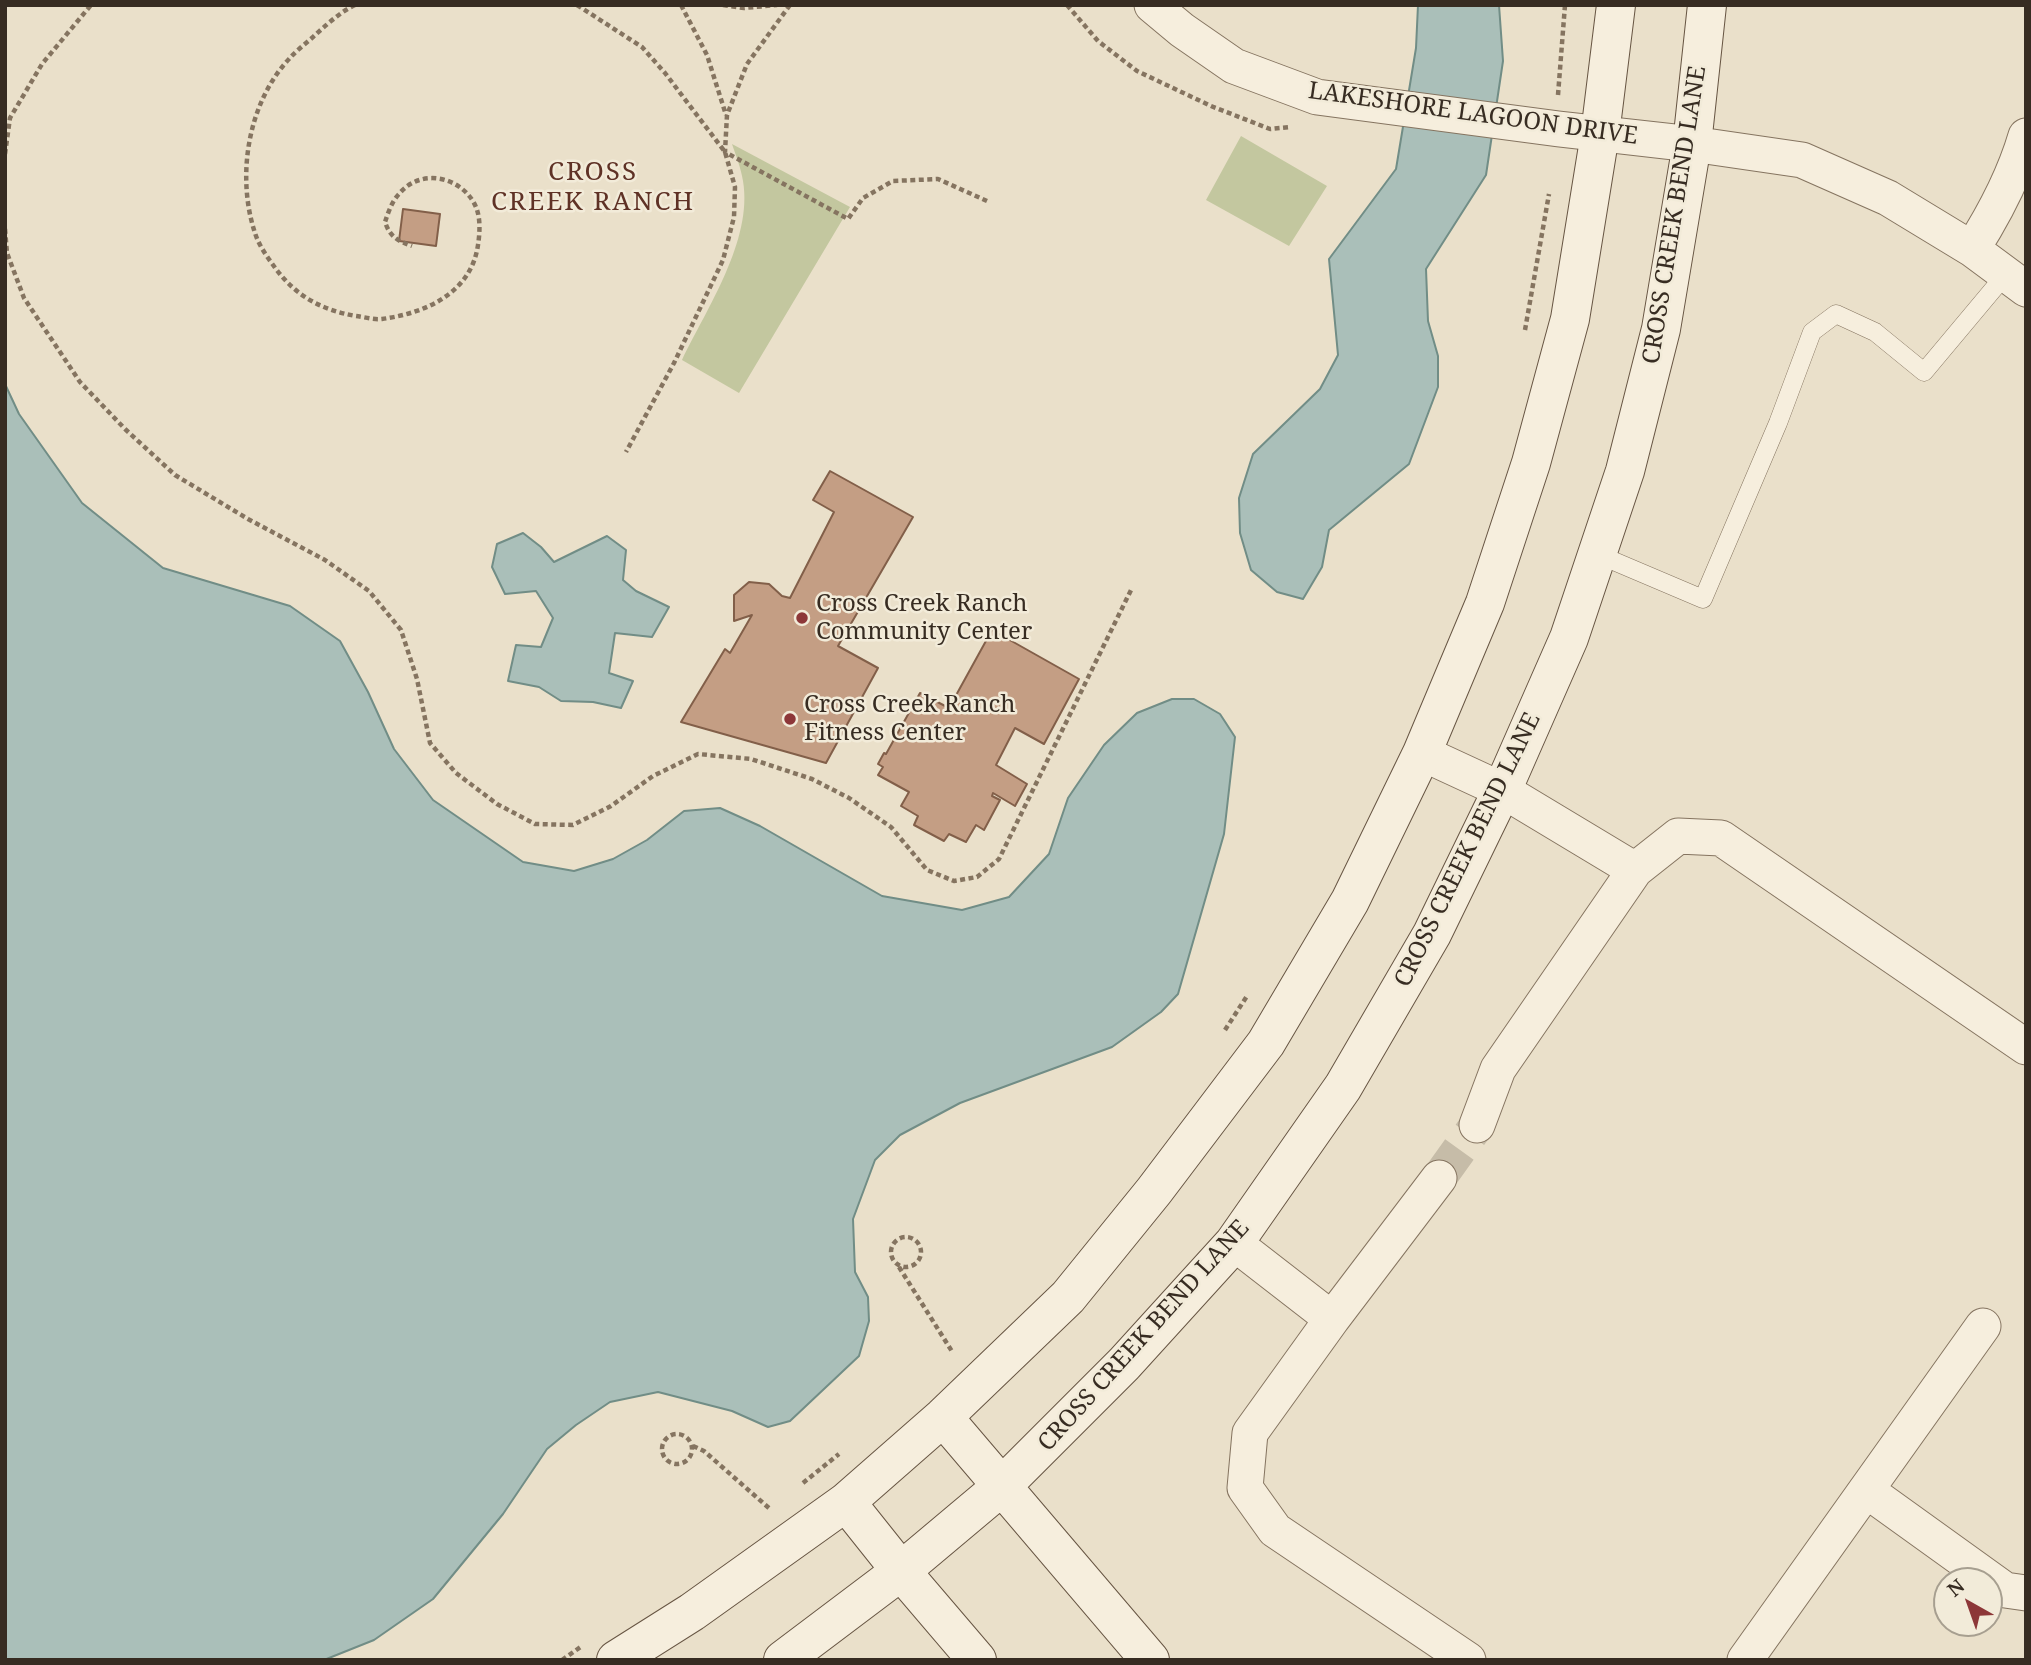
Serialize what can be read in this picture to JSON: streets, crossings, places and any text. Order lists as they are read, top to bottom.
{
  "streets": {
    "main road": ["CROSS CREEK BEND LANE"],
    "street": ["LAKESHORE LAGOON DRIVE"]
  },
  "crossings": [
    ["LAKESHORE LAGOON DRIVE", "CROSS CREEK BEND LANE"]
  ],
  "districts": ["CROSS CREEK RANCH"],
  "places": ["Cross Creek Ranch Community Center", "Cross Creek Ranch Fitness Center"],
  "north": "top left"
}
